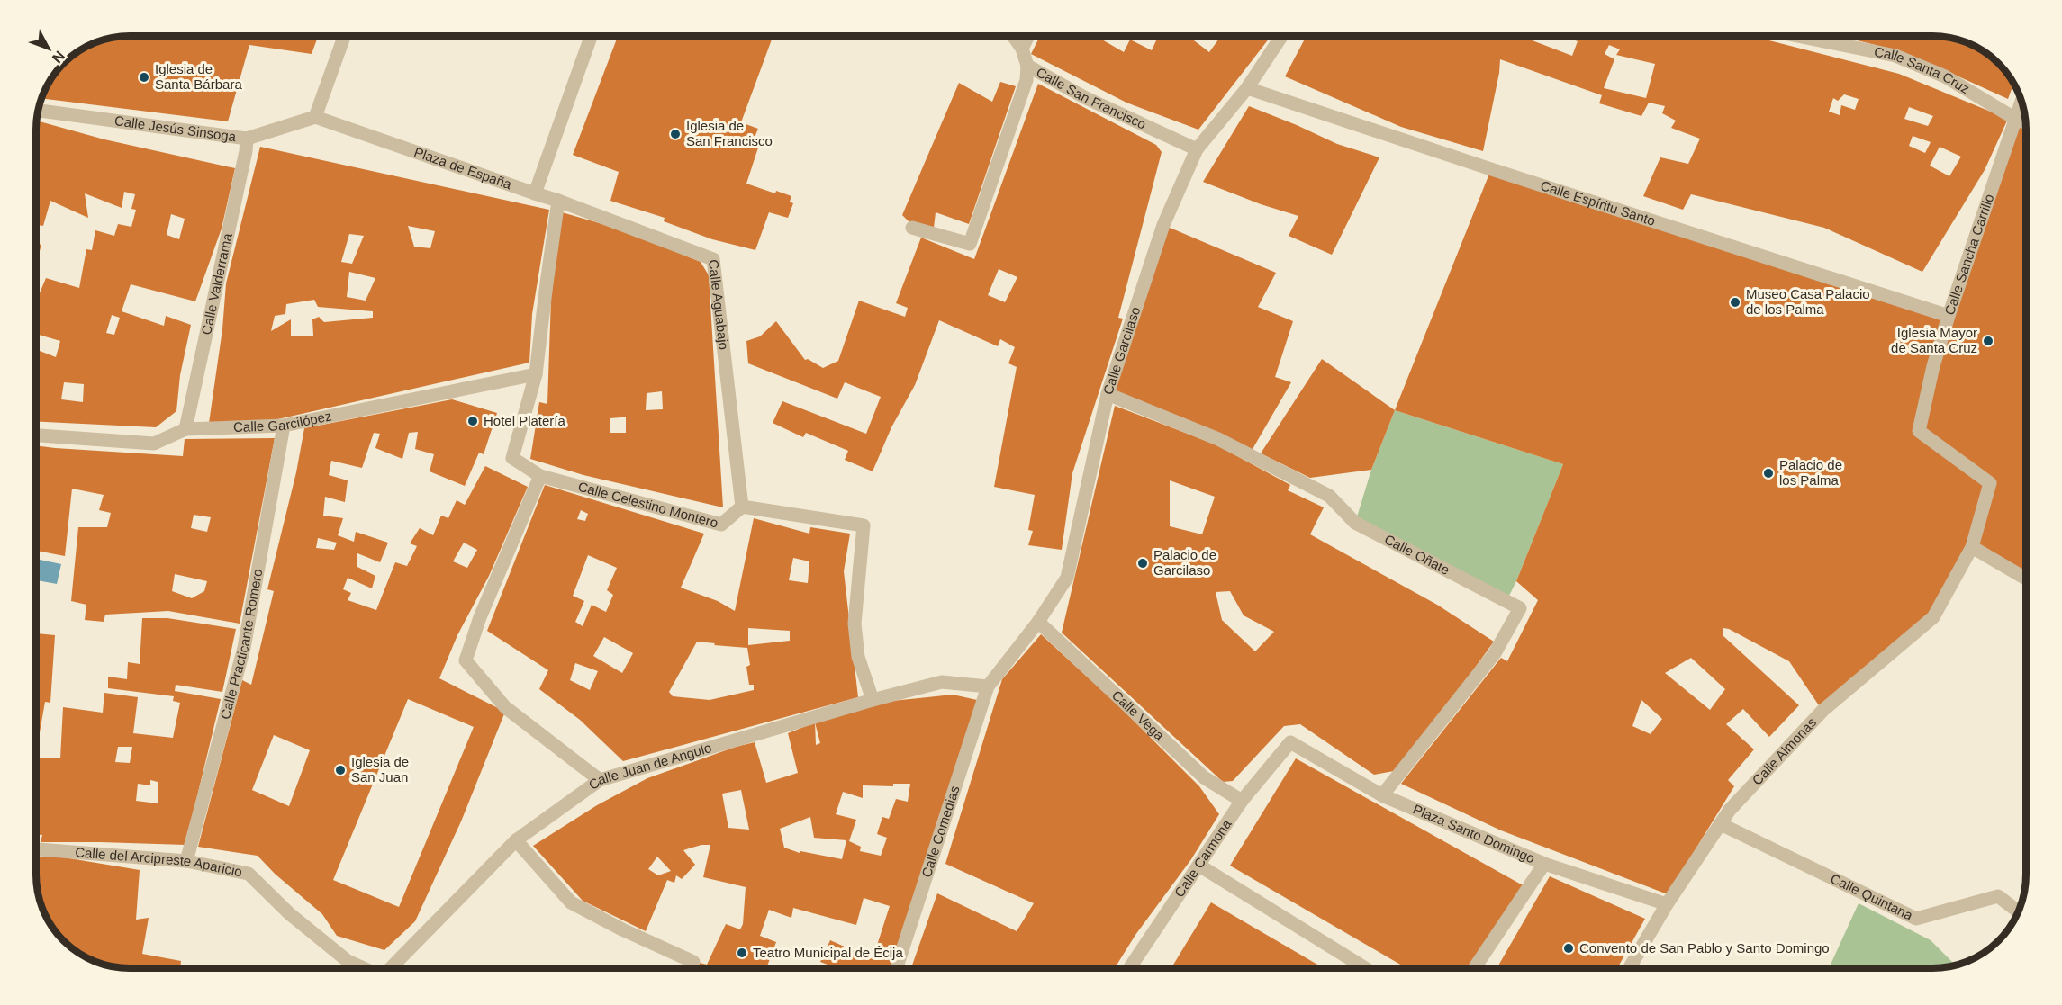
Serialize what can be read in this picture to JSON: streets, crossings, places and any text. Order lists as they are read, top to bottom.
{
  "streets": {
    "street": [
      "Calle Santa Cruz",
      "Calle San Francisco",
      "Calle Jesús Sinsoga",
      "Plaza de España",
      "Calle Espíritu Santo",
      "Calle Sancha Carrillo",
      "Calle Valderrama",
      "Calle Aguabajo",
      "Calle Garcilaso",
      "Calle Garcilópez",
      "Calle Celestino Montero",
      "Calle Oñate",
      "Calle Practicante Romero",
      "Calle Vega",
      "Calle Almonas",
      "Calle Juan de Angulo",
      "Calle Comedias",
      "Plaza Santo Domingo",
      "Calle Carmona",
      "Calle del Arcipreste Aparicio",
      "Calle Quintana"
    ]
  },
  "crossings": [
    ["Calle Santa Cruz", "Calle Sancha Carrillo"],
    ["Calle San Francisco", "Calle Garcilaso"],
    ["Calle Jesús Sinsoga", "Plaza de España"],
    ["Calle Jesús Sinsoga", "Calle Valderrama"],
    ["Plaza de España", "Calle Aguabajo"],
    ["Calle Espíritu Santo", "Calle Sancha Carrillo"],
    ["Calle Espíritu Santo", "Calle Garcilaso"],
    ["Calle Sancha Carrillo", "Calle Almonas"],
    ["Calle Valderrama", "Calle Garcilópez"],
    ["Calle Aguabajo", "Calle Celestino Montero"],
    ["Calle Garcilaso", "Calle Oñate"],
    ["Calle Garcilaso", "Calle Vega"],
    ["Calle Garcilaso", "Calle Juan de Angulo"],
    ["Calle Garcilaso", "Calle Comedias"],
    ["Calle Garcilópez", "Calle Celestino Montero"],
    ["Calle Garcilópez", "Calle Practicante Romero"],
    ["Calle Oñate", "Plaza Santo Domingo"],
    ["Calle Practicante Romero", "Calle del Arcipreste Aparicio"],
    ["Calle Vega", "Calle Carmona"],
    ["Calle Almonas", "Plaza Santo Domingo"],
    ["Calle Almonas", "Calle Quintana"],
    ["Calle Juan de Angulo", "Calle Comedias"],
    ["Plaza Santo Domingo", "Calle Carmona"]
  ],
  "places": [
    "Iglesia de Santa Bárbara",
    "Iglesia de San Francisco",
    "Museo Casa Palacio de los Palma",
    "Iglesia Mayor de Santa Cruz",
    "Hotel Platería",
    "Palacio de los Palma",
    "Palacio de Garcilaso",
    "Iglesia de San Juan",
    "Convento de San Pablo y Santo Domingo",
    "Teatro Municipal de Écija"
  ],
  "north": "bottom right"
}
